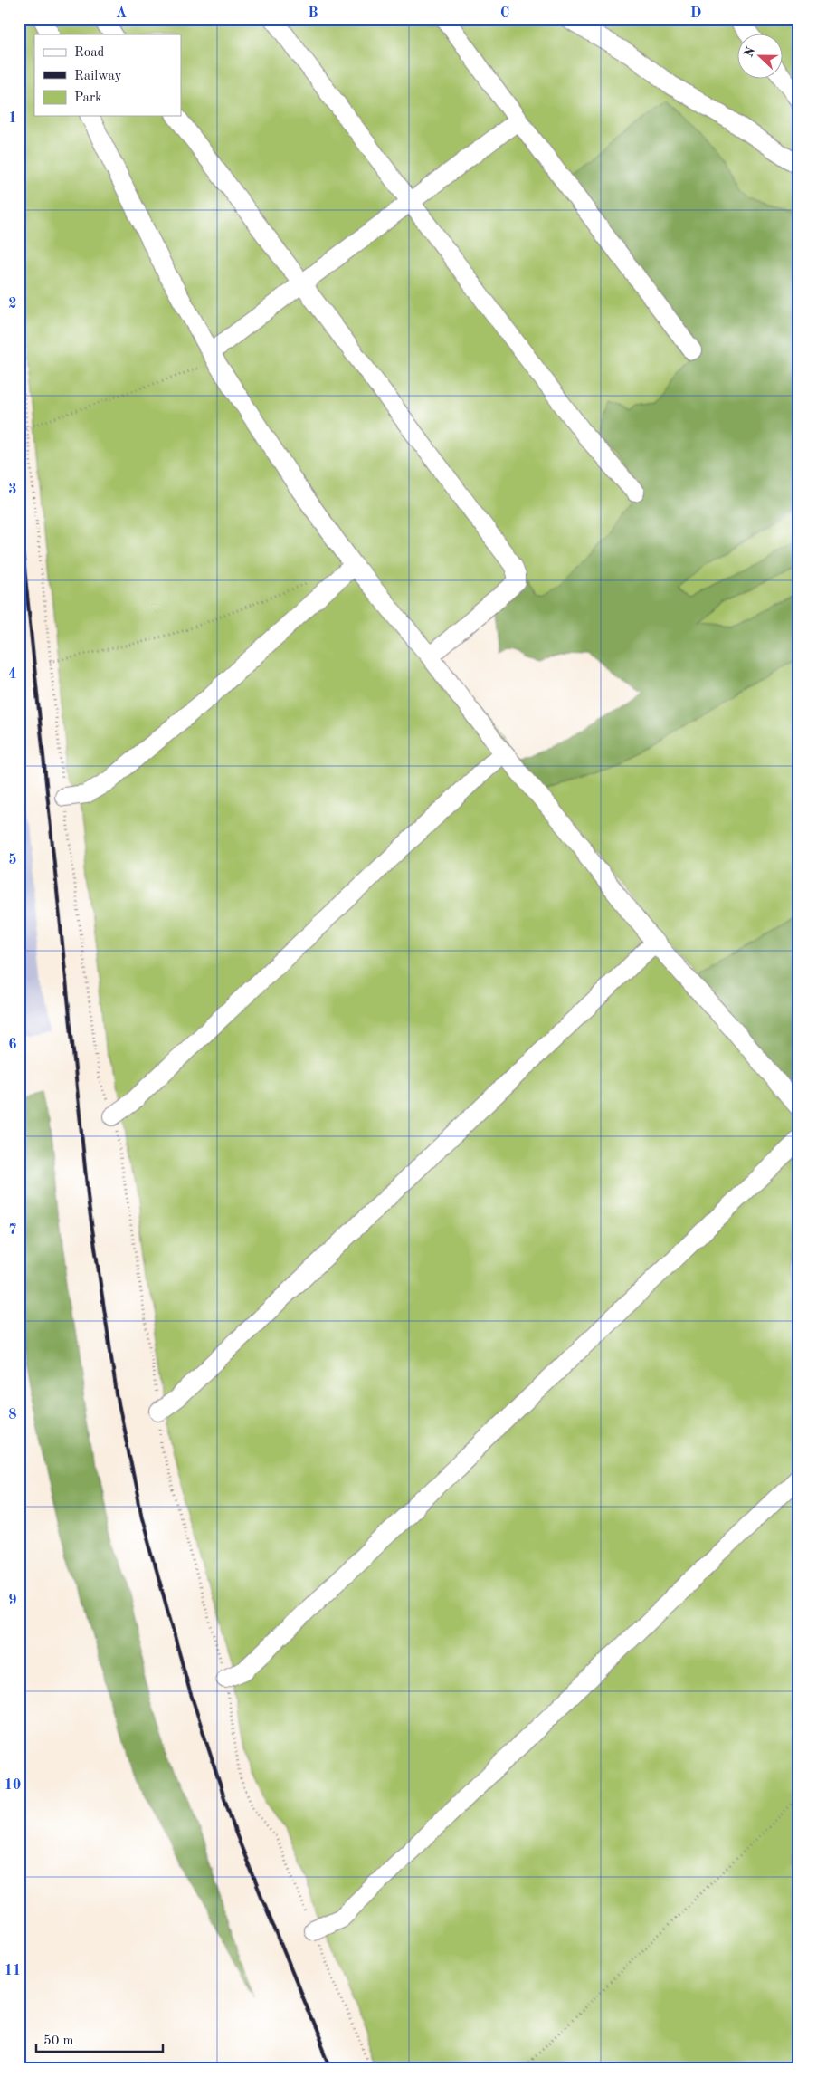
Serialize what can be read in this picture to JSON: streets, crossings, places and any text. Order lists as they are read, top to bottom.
{
  "legend": ["Road", "Railway", "Park"],
  "scale_bar": "50 m",
  "north": "left",
  "grid": {
    "columns": [
      "A",
      "B",
      "C",
      "D"
    ],
    "rows": [
      "1",
      "2",
      "3",
      "4",
      "5",
      "6",
      "7",
      "8",
      "9",
      "10",
      "11"
    ]
  }
}
